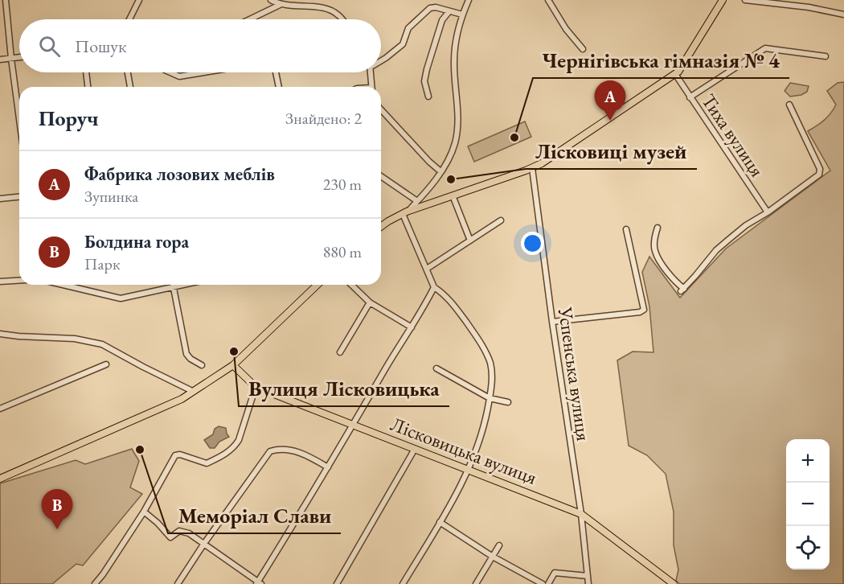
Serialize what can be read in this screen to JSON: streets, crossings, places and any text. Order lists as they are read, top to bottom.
{
  "streets": {
    "main road": ["Лісковицька вулиця"],
    "street": ["Тиха вулиця", "Успенська вулиця"]
  },
  "crossings": [
    ["Успенська вулиця", "Лісковицька вулиця"]
  ],
  "places": [
    "Чернігівська гімназія № 4",
    "Лісковиці музей",
    "Вулиця Лісковицька",
    "Меморіал Слави"
  ],
  "page": {
    "search": "Пошук",
    "pins": ["A", "B"],
    "heading": ["Поруч", "Знайдено: 2"],
    "list": [
      {
        "mark": "A",
        "name": "Фабрика лозових меблів",
        "note": "Зупинка",
        "value": "230 m"
      },
      {
        "mark": "B",
        "name": "Болдина гора",
        "note": "Парк",
        "value": "880 m"
      }
    ],
    "map_buttons": ["+", "−"]
  }
}
